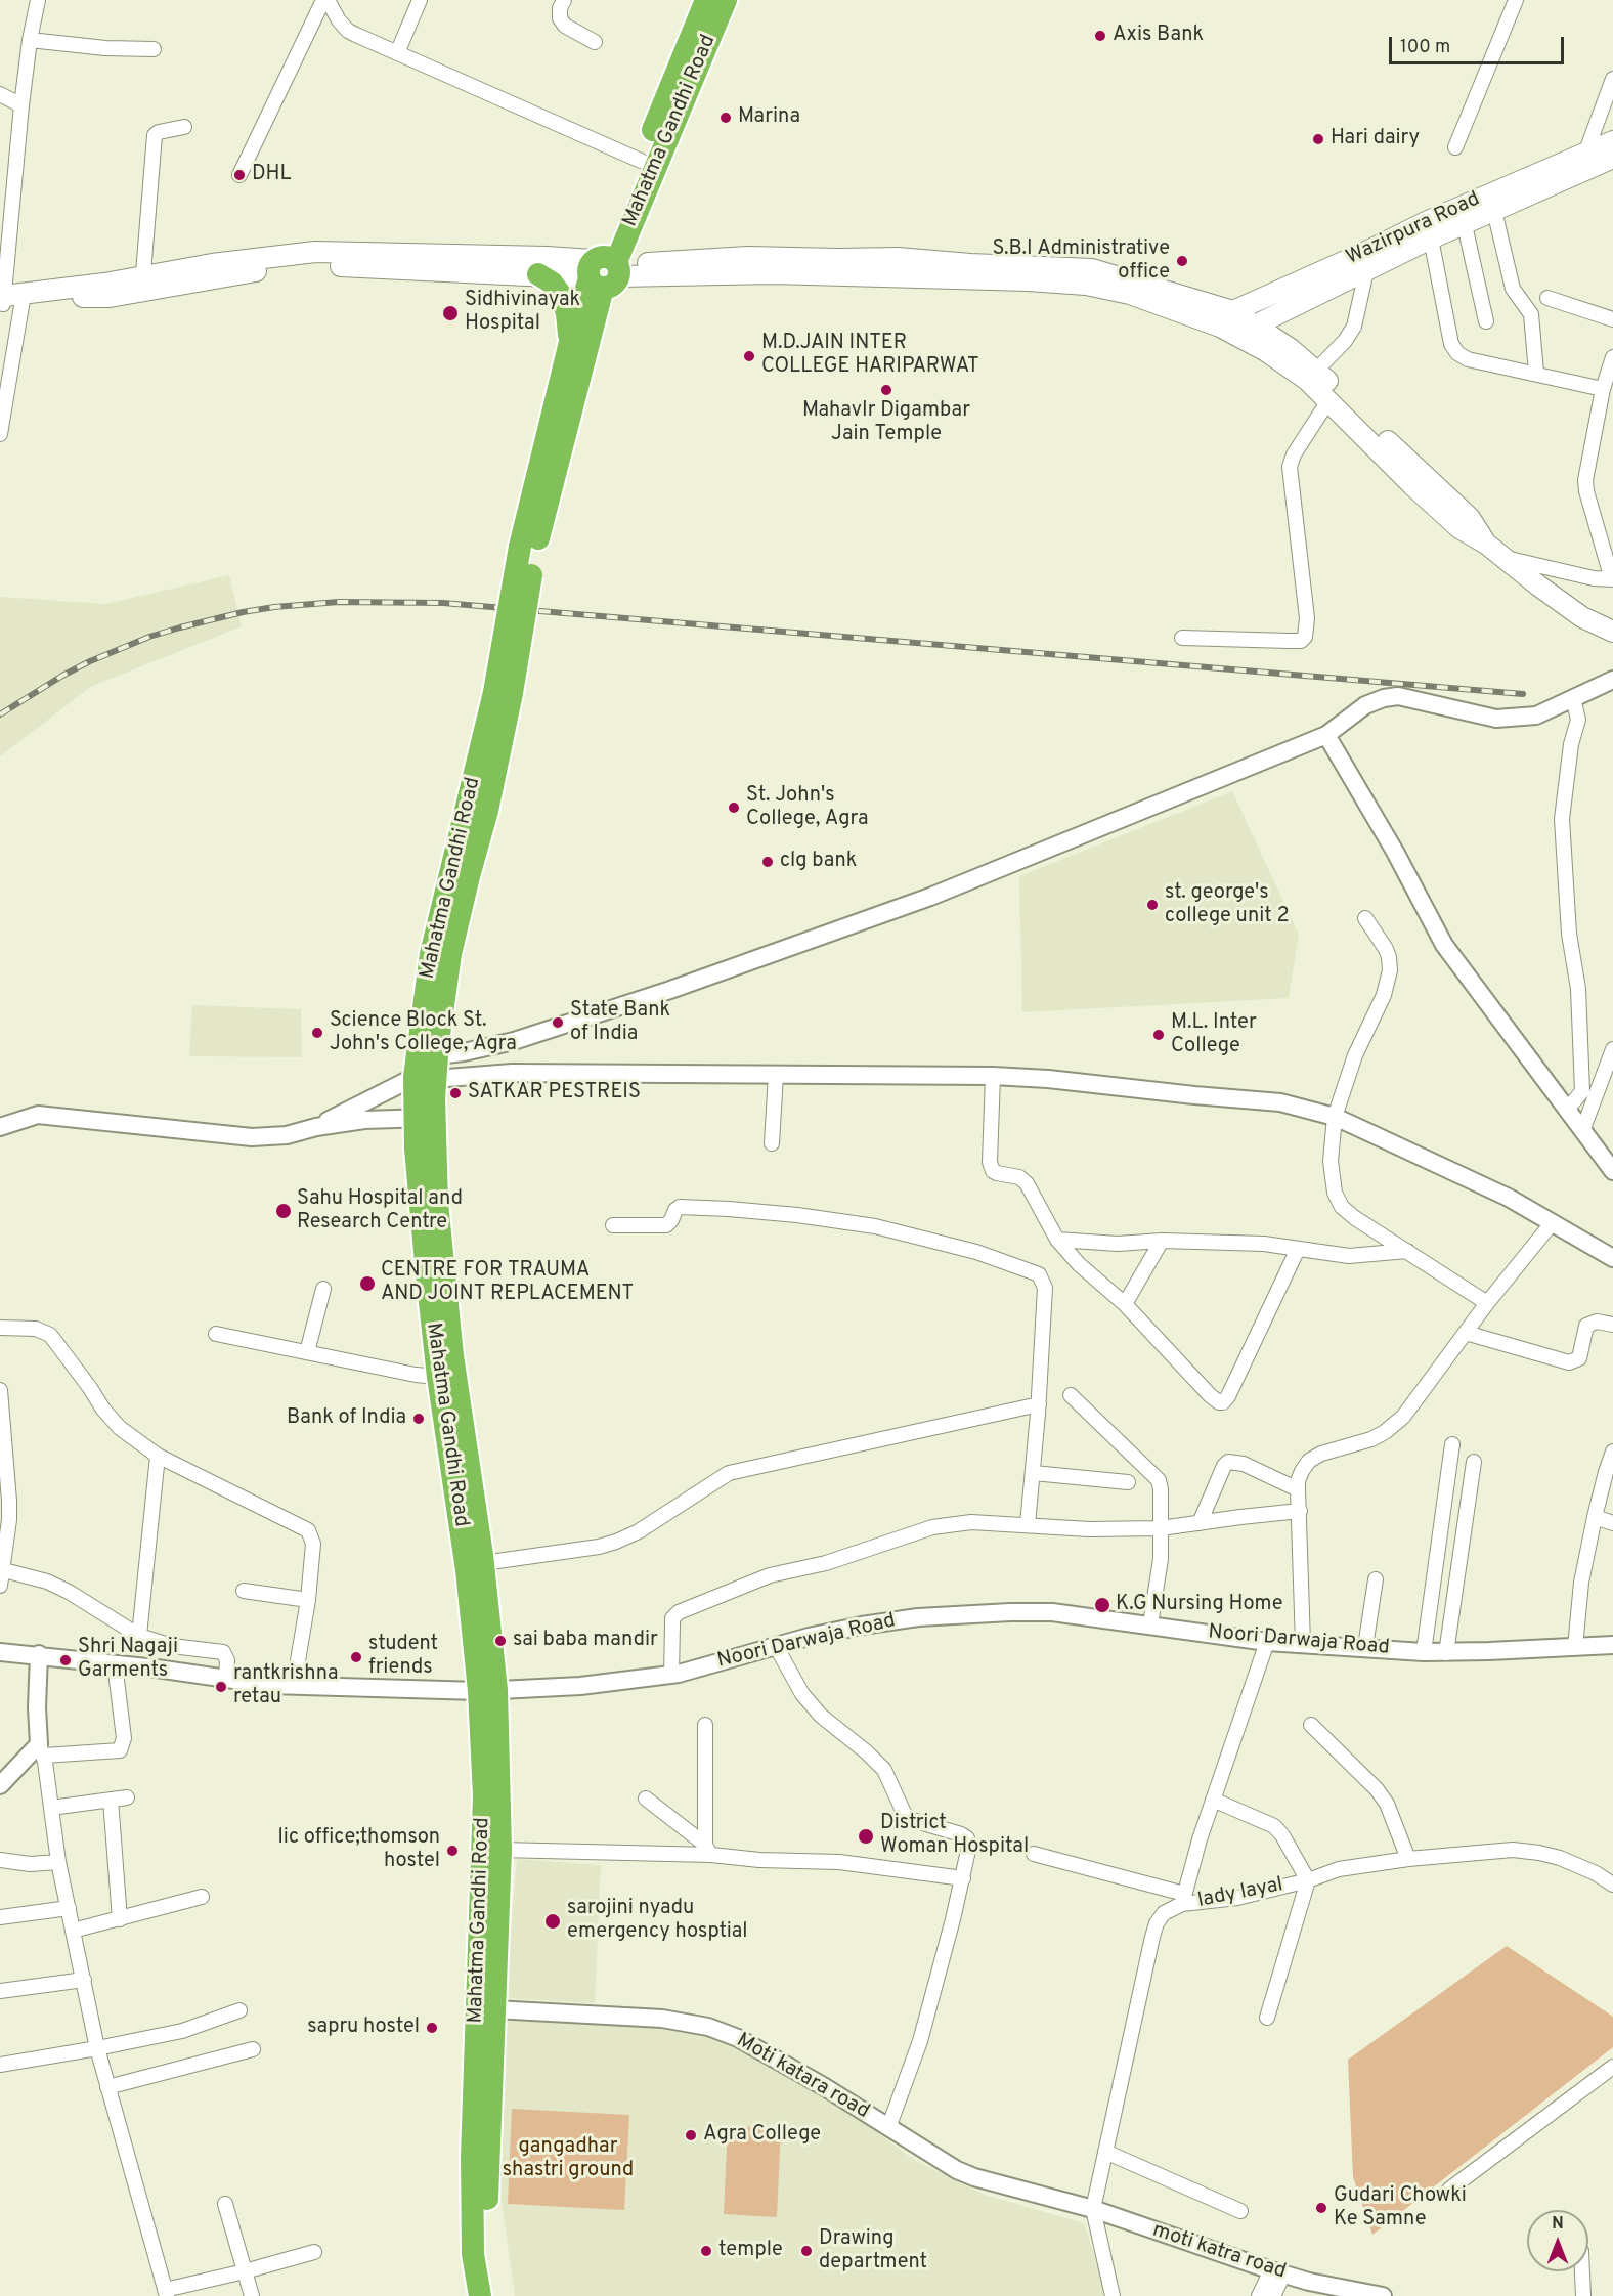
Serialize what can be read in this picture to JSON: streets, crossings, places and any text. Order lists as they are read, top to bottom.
{
  "streets": {
    "highway": ["Mahatma Gandhi Road"],
    "main road": ["Wazirpura Road"],
    "street": [
      "Noori Darwaja Road",
      "lady layal",
      "Moti katara road",
      "moti katra road"
    ]
  },
  "crossings": [
    ["Mahatma Gandhi Road", "Noori Darwaja Road"],
    ["Mahatma Gandhi Road", "Moti katara road"],
    ["lady layal", "Moti katara road"],
    ["lady layal", "moti katra road"],
    ["Moti katara road", "moti katra road"]
  ],
  "parks": ["gangadhar shastri ground"],
  "places": [
    "Axis Bank",
    "Marina",
    "Hari dairy",
    "DHL",
    "S.B.I Administrative office",
    "Sidhivinayak Hospital",
    "M.D.JAIN INTER COLLEGE HARIPARWAT",
    "MahavIr Digambar Jain Temple",
    "St. John's College, Agra",
    "clg bank",
    "st. george's college unit 2",
    "State Bank of India",
    "Science Block St. John's College, Agra",
    "M.L. Inter College",
    "SATKAR PESTREIS",
    "Sahu Hospital and Research Centre",
    "CENTRE FOR TRAUMA AND JOINT REPLACEMENT",
    "Bank of India",
    "K.G Nursing Home",
    "sai baba mandir",
    "student friends",
    "Shri Nagaji Garments",
    "rantkrishna retau",
    "District Woman Hospital",
    "lic office;thomson hostel",
    "sarojini nyadu emergency hosptial",
    "sapru hostel",
    "Agra College",
    "Gudari Chowki Ke Samne",
    "temple",
    "Drawing department"
  ],
  "scale_bar": "100 m",
  "north": "top"
}
